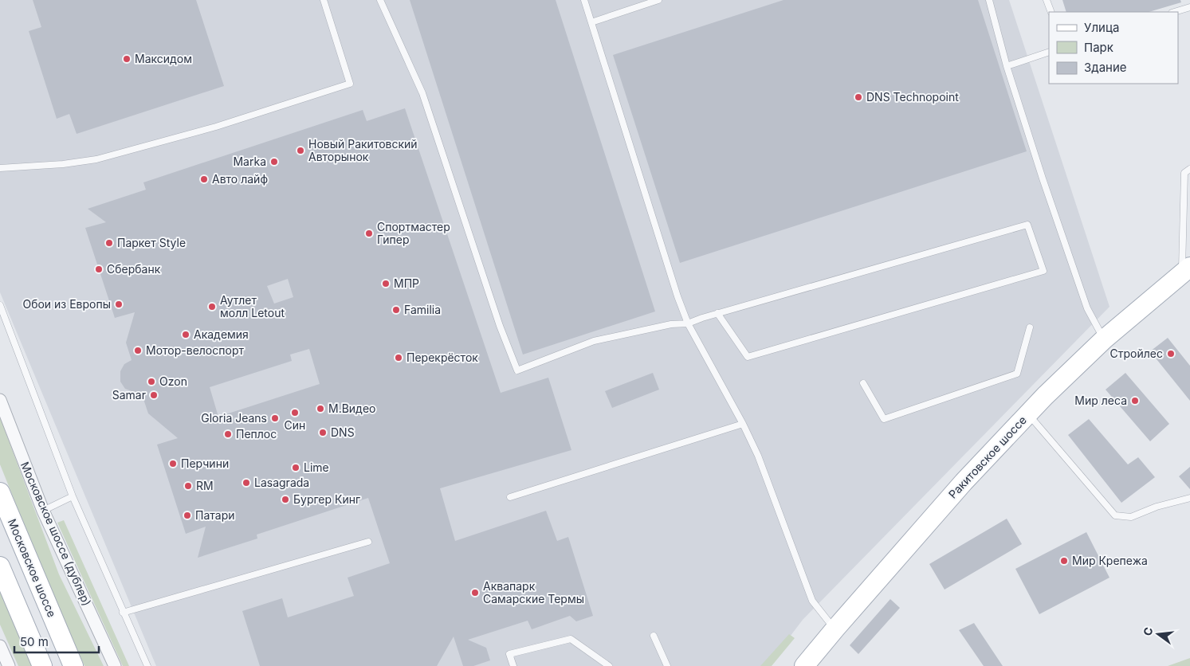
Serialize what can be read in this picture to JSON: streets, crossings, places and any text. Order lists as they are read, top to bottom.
{
  "streets": {
    "main road": ["Ракитовское шоссе", "Московское шоссе"],
    "street": ["Московское шоссе (дублер)"]
  },
  "places": [
    "Максидом",
    "DNS Technopoint",
    "Новый Ракитовский Авторынок",
    "Marka",
    "Авто лайф",
    "Спортмастер Гипер",
    "Паркет Style",
    "Сбербанк",
    "МПР",
    "Обои из Европы",
    "Аутлет молл Letout",
    "Familia",
    "Академия",
    "Мотор-велоспорт",
    "Стройлес",
    "Перекрёсток",
    "Ozon",
    "Samar",
    "Мир леса",
    "М.Видео",
    "Син",
    "Gloria Jeans",
    "DNS",
    "Пеплос",
    "Перчини",
    "Lime",
    "Lasagrada",
    "RM",
    "Бургер Кинг",
    "Патари",
    "Мир Крепежа",
    "Аквапарк Самарские Термы"
  ],
  "legend": ["Улица", "Парк", "Здание"],
  "scale_bar": "50 m",
  "north": "left"
}
